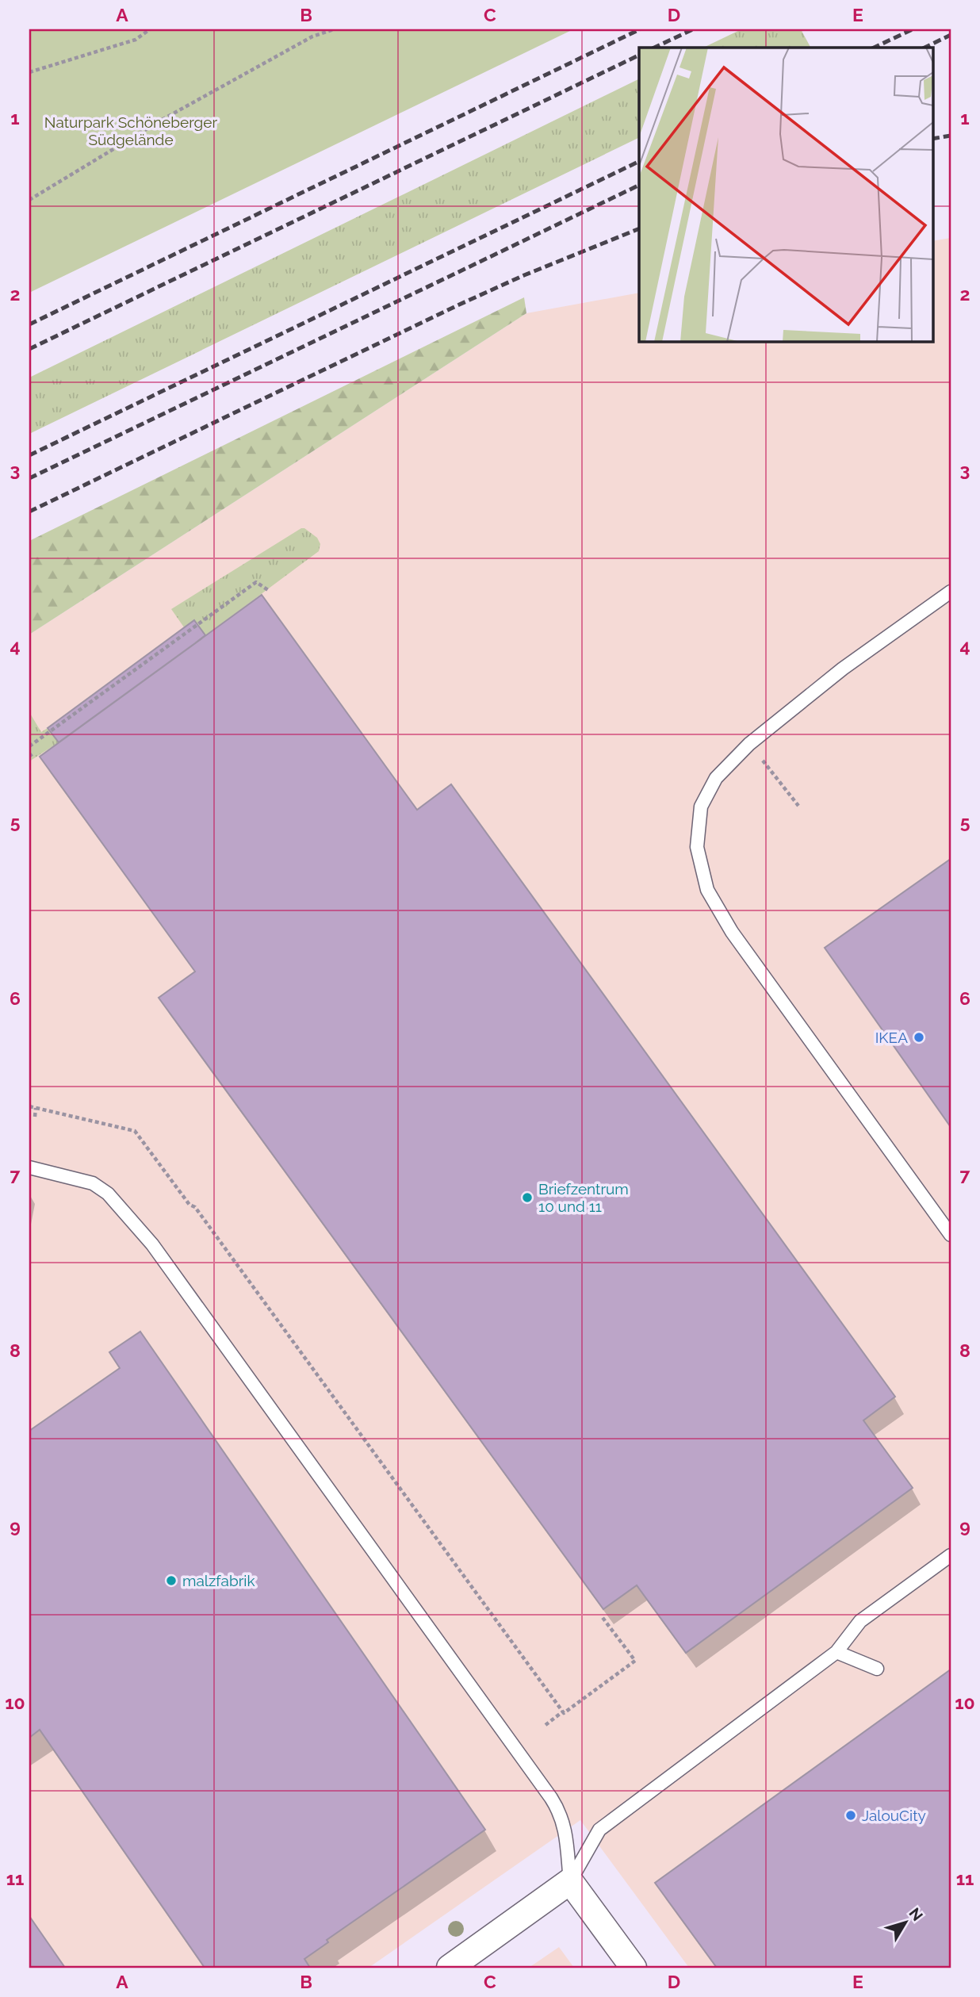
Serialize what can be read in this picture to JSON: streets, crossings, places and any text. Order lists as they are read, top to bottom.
{
  "parks": ["Naturpark Schöneberger Südgelände"],
  "places": [
    "IKEA",
    "Briefzentrum 10 und 11",
    "malzfabrik",
    "JalouCity"
  ],
  "north": "top right",
  "grid": {
    "columns": [
      "A",
      "B",
      "C",
      "D",
      "E"
    ],
    "rows": [
      "1",
      "2",
      "3",
      "4",
      "5",
      "6",
      "7",
      "8",
      "9",
      "10",
      "11"
    ]
  }
}
